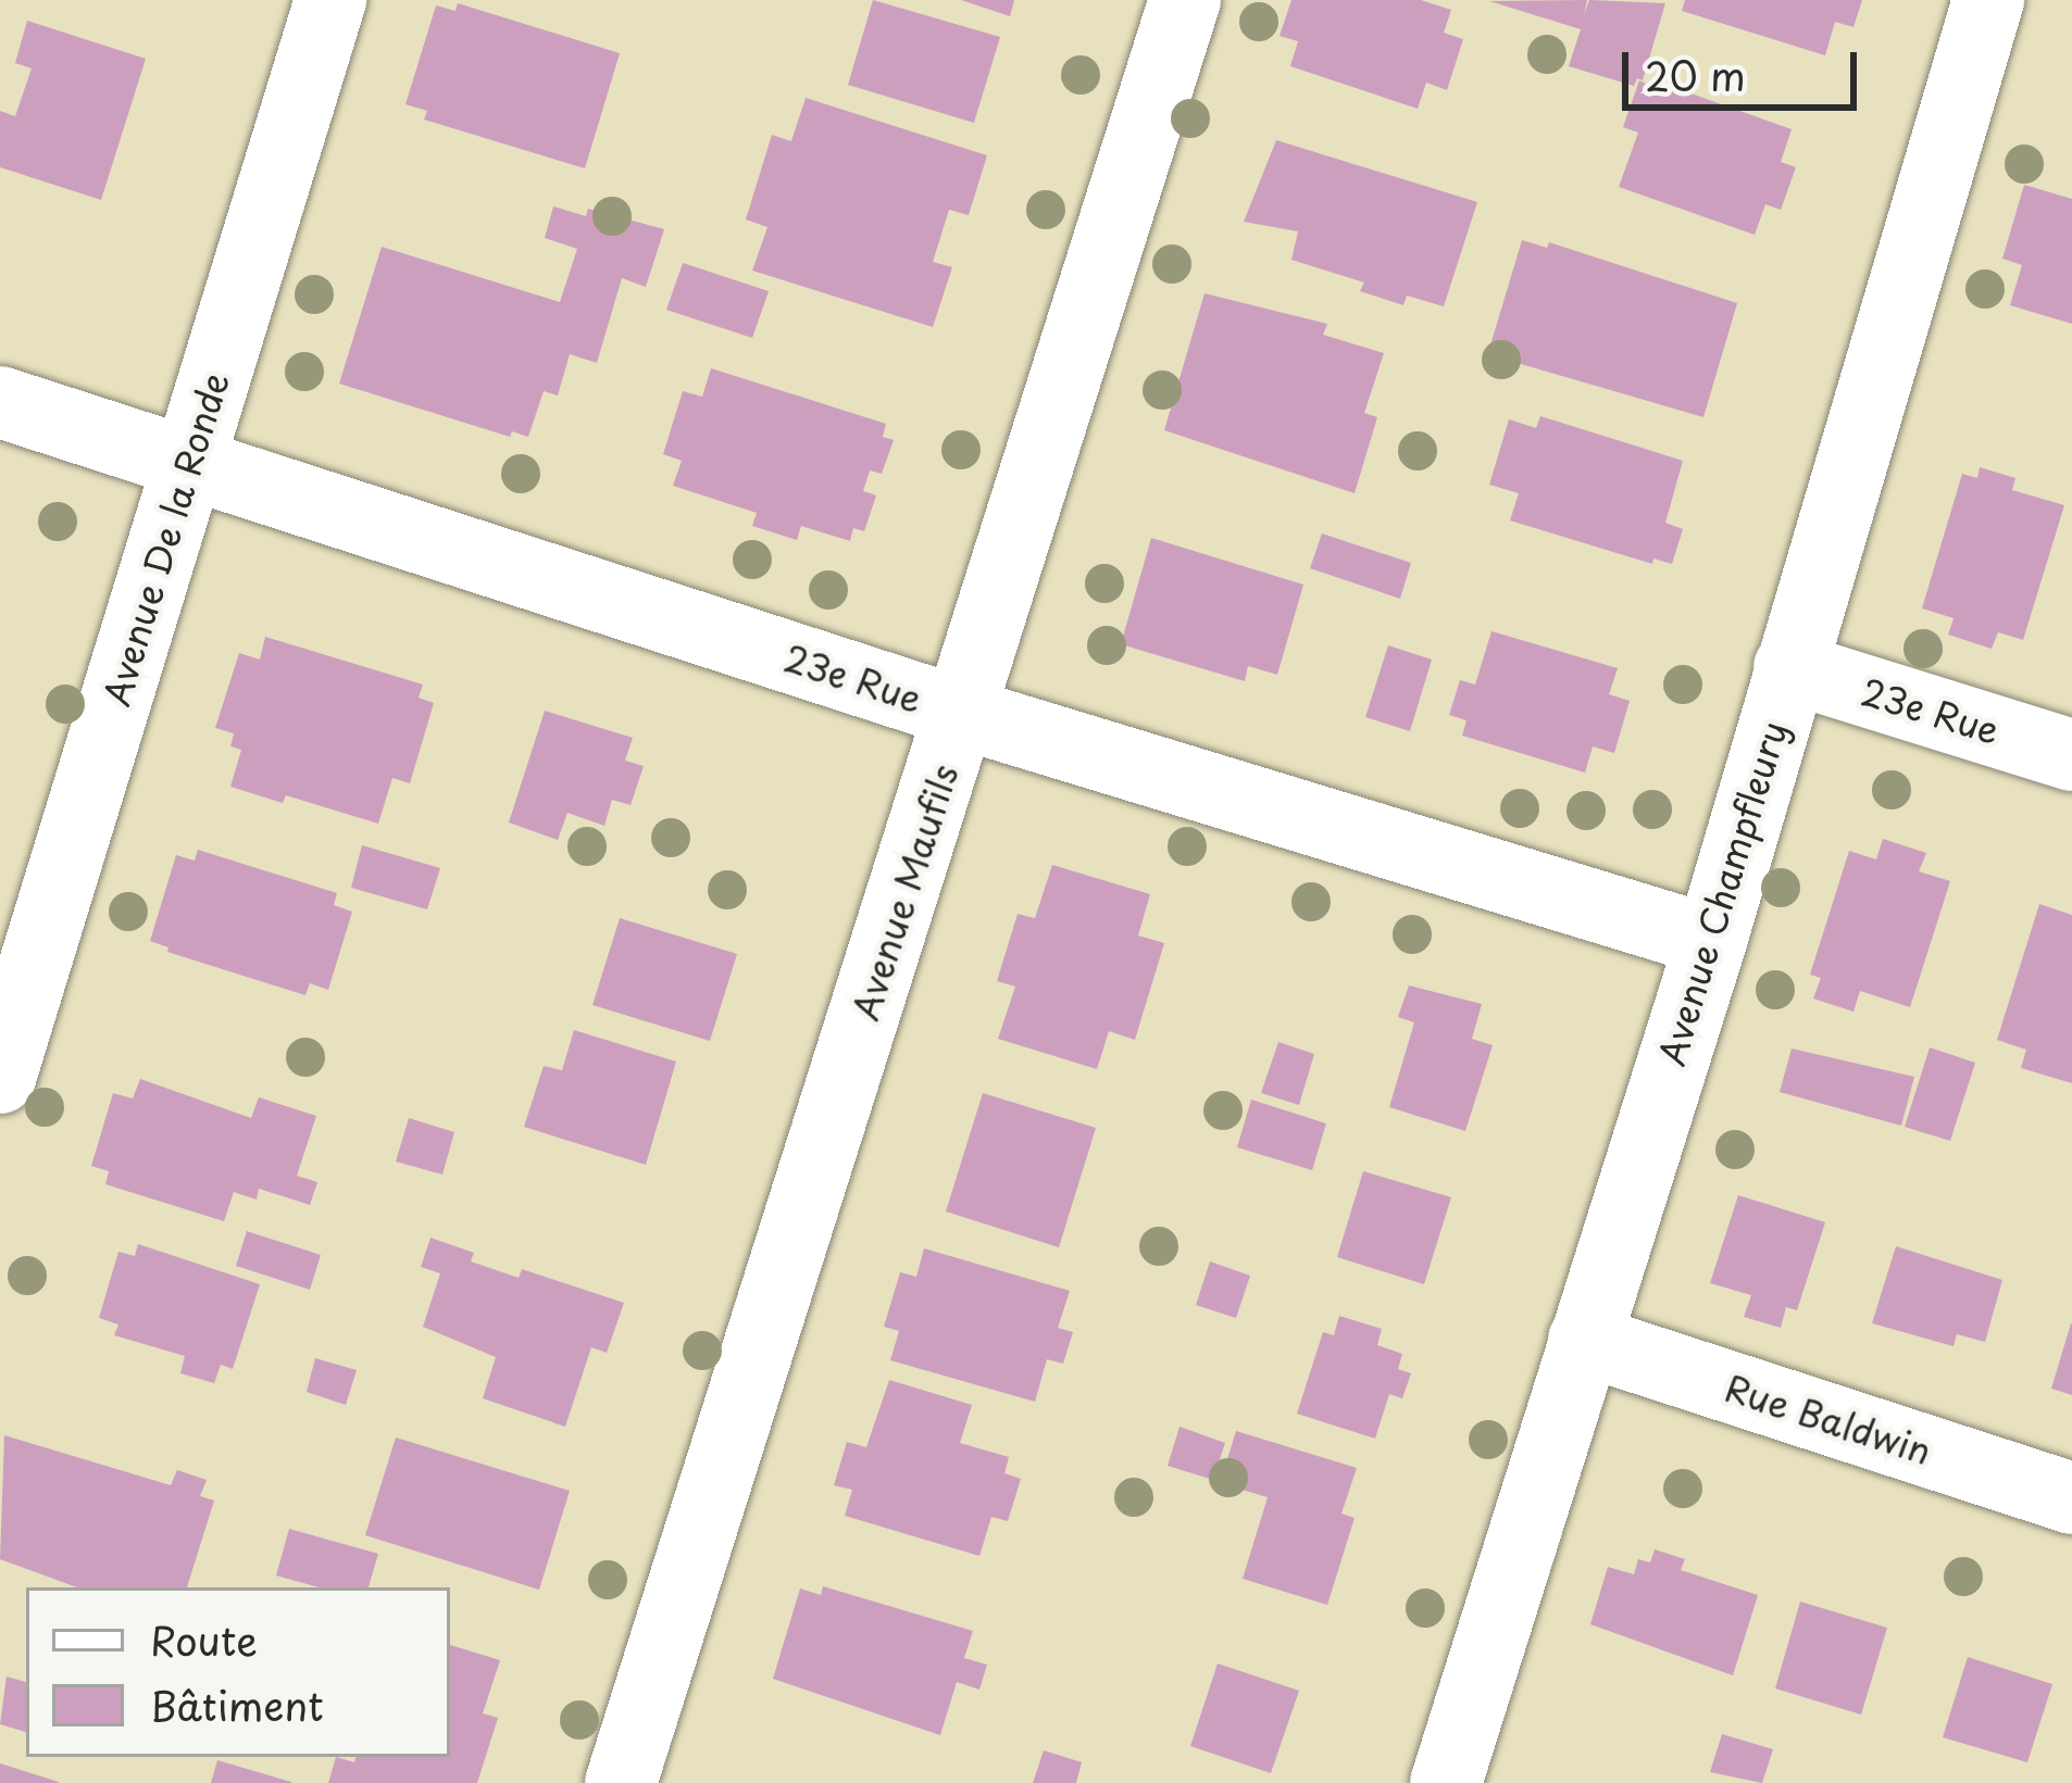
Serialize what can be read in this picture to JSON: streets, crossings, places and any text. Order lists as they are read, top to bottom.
{
  "streets": {
    "street": [
      "Avenue De la Ronde",
      "23e Rue",
      "Avenue Maufils",
      "Avenue Champfleury",
      "Rue Baldwin"
    ]
  },
  "crossings": [
    ["Avenue De la Ronde", "23e Rue"],
    ["23e Rue", "Avenue Maufils"],
    ["23e Rue", "Avenue Champfleury"],
    ["Avenue Champfleury", "Rue Baldwin"]
  ],
  "legend": ["Route", "Bâtiment"],
  "scale_bar": "20 m"
}
